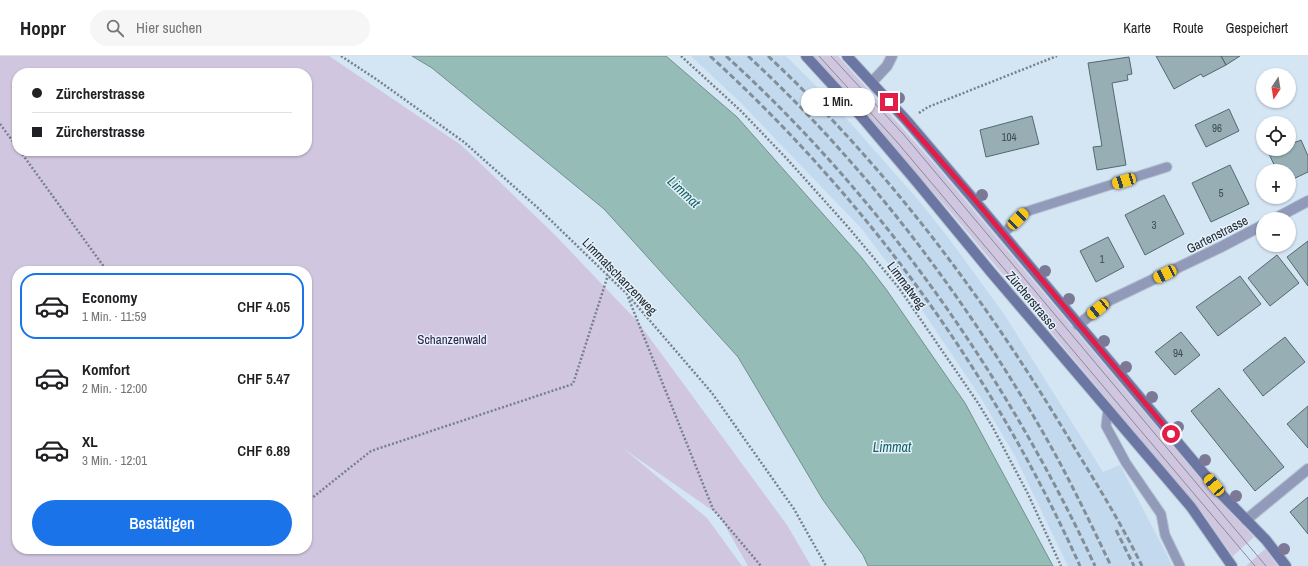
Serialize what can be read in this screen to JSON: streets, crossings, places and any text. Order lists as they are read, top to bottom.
{
  "streets": {
    "main road": ["Zürcherstrasse"],
    "street": ["Gartenstrasse"],
    "path": ["Limmatschanzenweg", "Limmatweg"]
  },
  "crossings": [
    ["Gartenstrasse", "Zürcherstrasse"]
  ],
  "water": ["Limmat"],
  "parks": ["Schanzenwald"],
  "house_numbers": [
    "96",
    "104",
    "5",
    "3",
    "1",
    "94"
  ],
  "north": "bottom",
  "page": {
    "header": "Hoppr",
    "search": "Hier suchen",
    "nav": ["Karte", "Route", "Gespeichert"],
    "map_buttons": ["+", "−"],
    "banner": ["Zürcherstrasse", "Zürcherstrasse"],
    "bubble": "1 Min.",
    "list": [
      {
        "name": "Economy",
        "note": "1 Min. · 11:59",
        "value": "CHF 4.05"
      },
      {
        "name": "Komfort",
        "note": "2 Min. · 12:00",
        "value": "CHF 5.47"
      },
      {
        "name": "XL",
        "note": "3 Min. · 12:01",
        "value": "CHF 6.89"
      }
    ],
    "buttons": "Bestätigen"
  }
}
